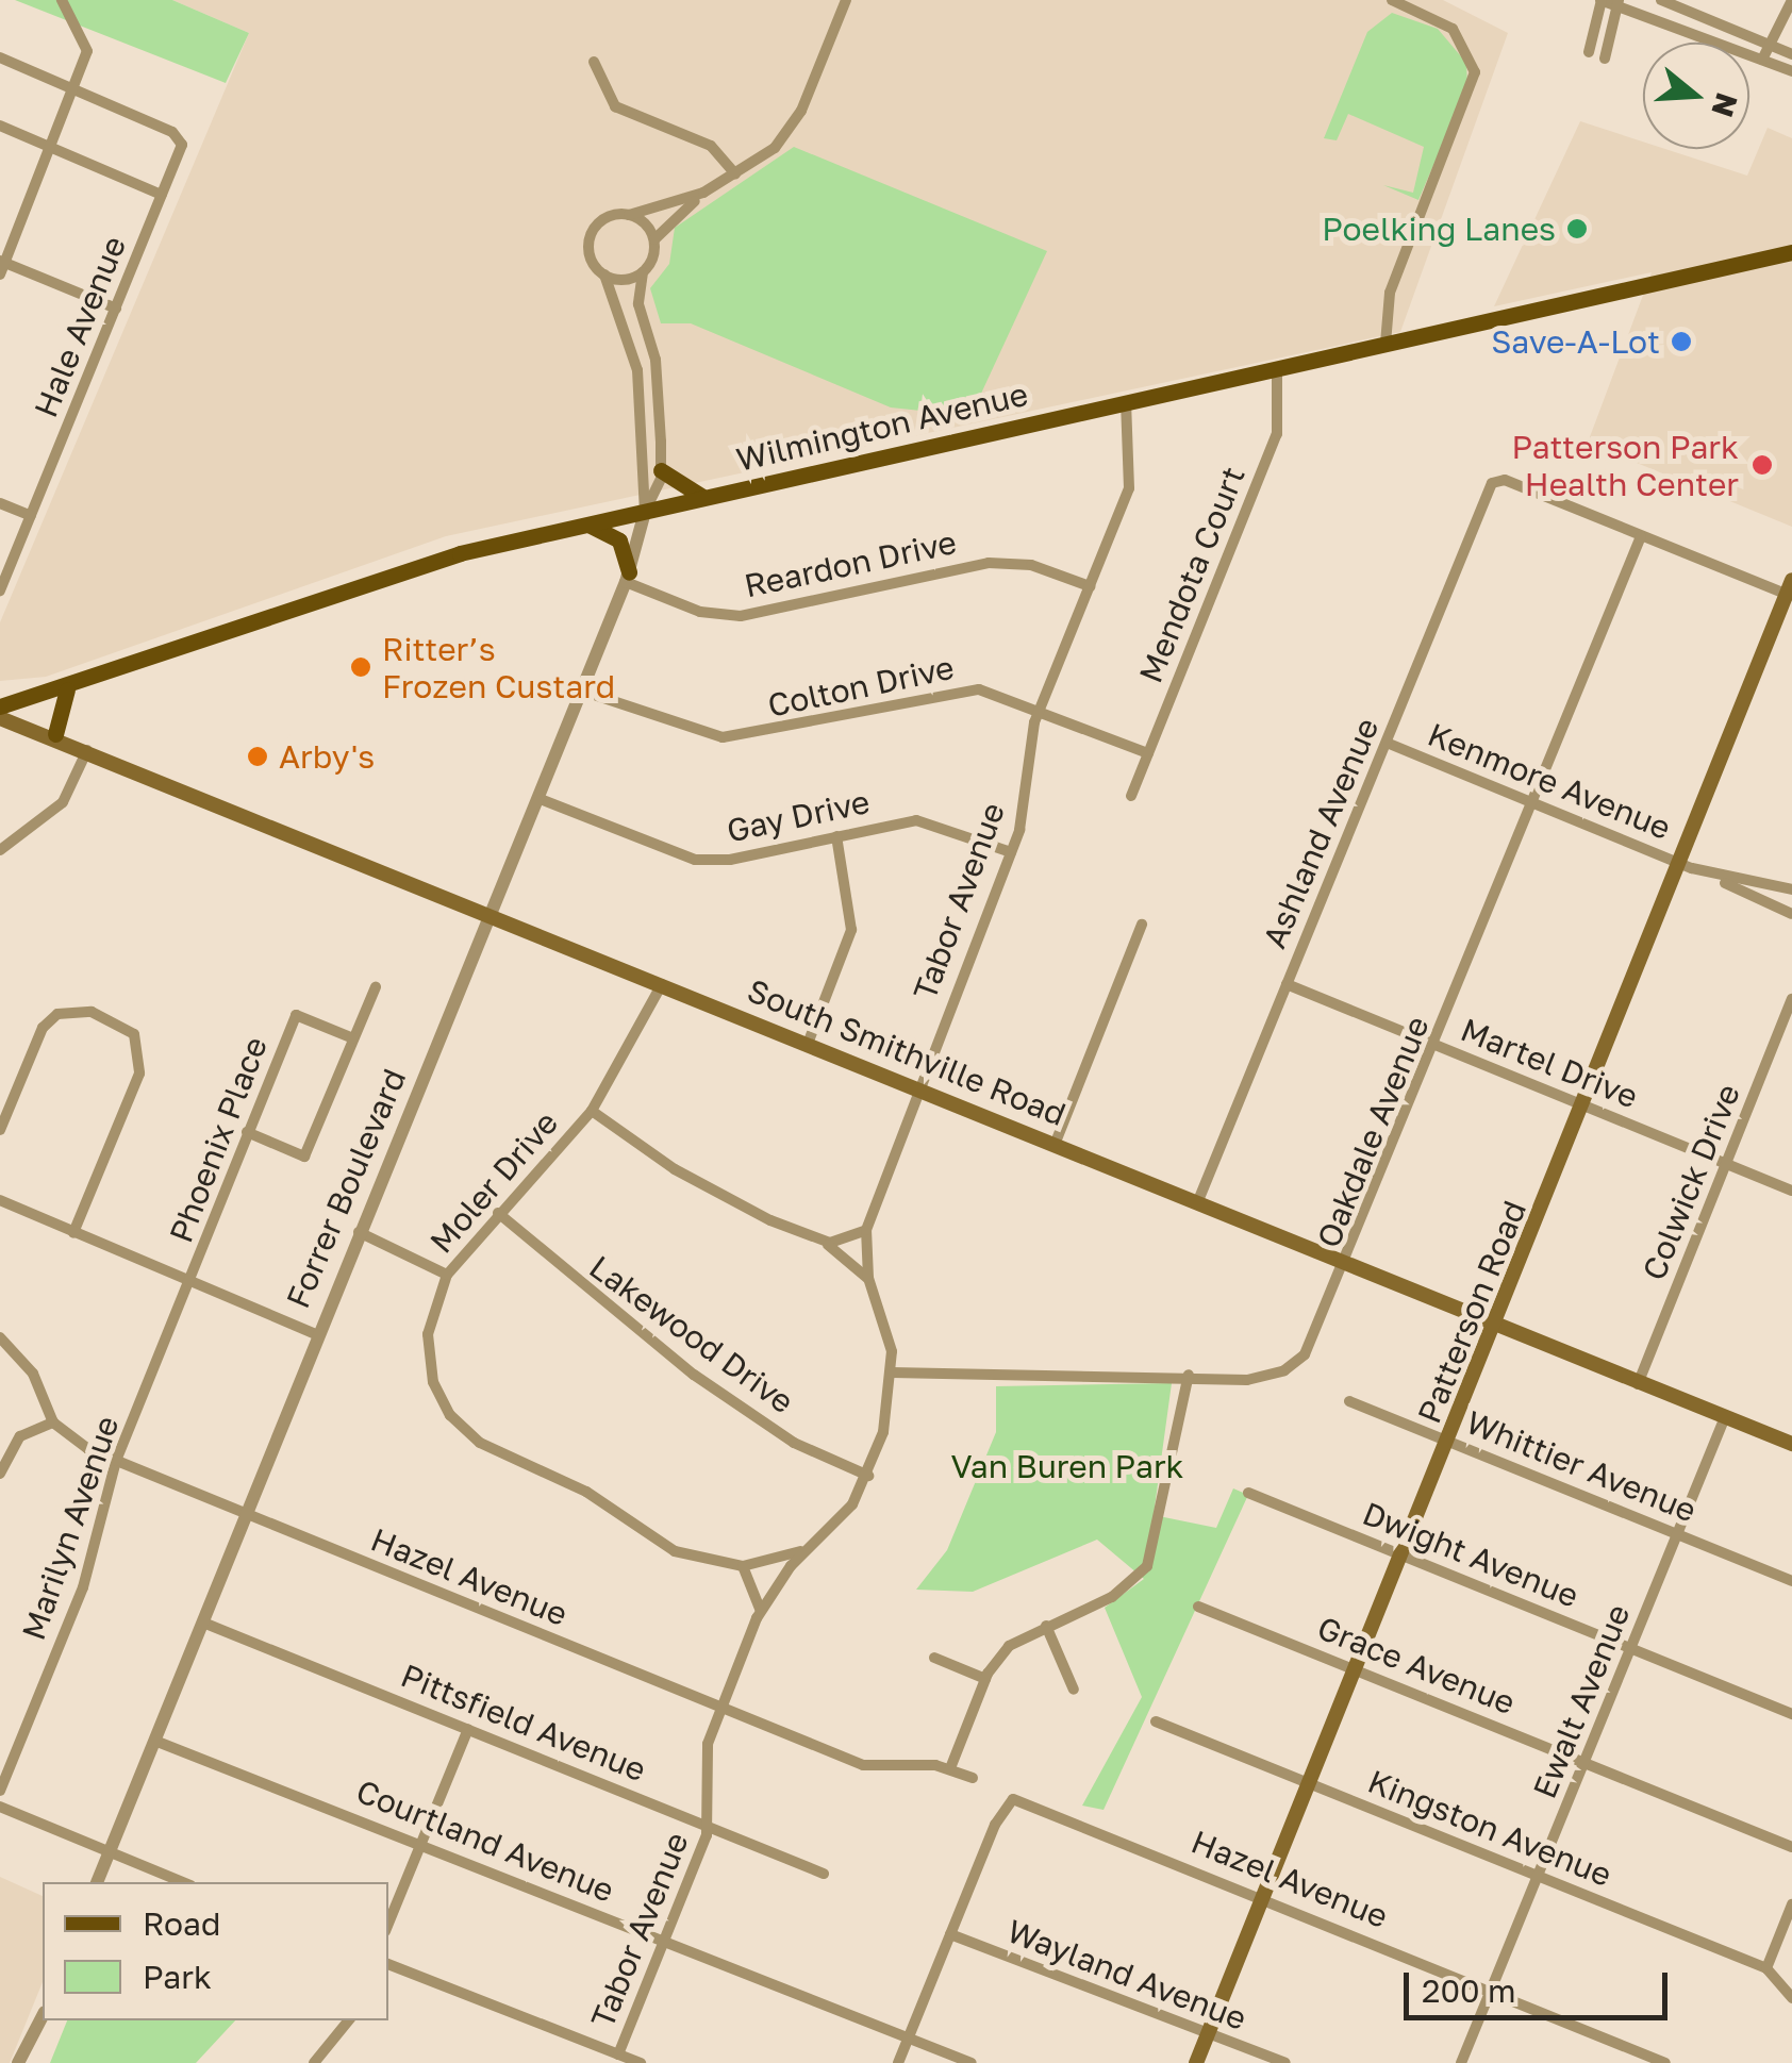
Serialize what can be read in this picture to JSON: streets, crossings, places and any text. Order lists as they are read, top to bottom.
{
  "streets": {
    "main road": ["Wilmington Avenue", "South Smithville Road", "Patterson Road"],
    "street": [
      "Hale Avenue",
      "Reardon Drive",
      "Mendota Court",
      "Colton Drive",
      "Kenmore Avenue",
      "Gay Drive",
      "Ashland Avenue",
      "Tabor Avenue",
      "Martel Drive",
      "Oakdale Avenue",
      "Phoenix Place",
      "Moler Drive",
      "Colwick Drive",
      "Forrer Boulevard",
      "Lakewood Drive",
      "Whittier Avenue",
      "Marilyn Avenue",
      "Dwight Avenue",
      "Hazel Avenue",
      "Grace Avenue",
      "Ewalt Avenue",
      "Pittsfield Avenue",
      "Kingston Avenue",
      "Courtland Avenue",
      "Wayland Avenue"
    ]
  },
  "crossings": [
    ["Wilmington Avenue", "Mendota Court"],
    ["Wilmington Avenue", "Tabor Avenue"],
    ["Wilmington Avenue", "Forrer Boulevard"],
    ["Reardon Drive", "Tabor Avenue"],
    ["Reardon Drive", "Forrer Boulevard"],
    ["Mendota Court", "Colton Drive"],
    ["Colton Drive", "Tabor Avenue"],
    ["Colton Drive", "Forrer Boulevard"],
    ["Kenmore Avenue", "Ashland Avenue"],
    ["Kenmore Avenue", "Oakdale Avenue"],
    ["Kenmore Avenue", "Patterson Road"],
    ["Gay Drive", "Tabor Avenue"],
    ["Gay Drive", "Forrer Boulevard"],
    ["Ashland Avenue", "South Smithville Road"],
    ["Ashland Avenue", "Martel Drive"],
    ["Ashland Avenue", "Oakdale Avenue"],
    ["Tabor Avenue", "South Smithville Road"],
    ["Tabor Avenue", "Oakdale Avenue"],
    ["Tabor Avenue", "Lakewood Drive"],
    ["Tabor Avenue", "Hazel Avenue"],
    ["Tabor Avenue", "Pittsfield Avenue"],
    ["Tabor Avenue", "Courtland Avenue"],
    ["South Smithville Road", "Oakdale Avenue"],
    ["South Smithville Road", "Moler Drive"],
    ["South Smithville Road", "Colwick Drive"],
    ["South Smithville Road", "Forrer Boulevard"],
    ["South Smithville Road", "Patterson Road"],
    ["South Smithville Road", "Ewalt Avenue"],
    ["Martel Drive", "Oakdale Avenue"],
    ["Martel Drive", "Colwick Drive"],
    ["Martel Drive", "Patterson Road"],
    ["Phoenix Place", "Marilyn Avenue"],
    ["Moler Drive", "Lakewood Drive"],
    ["Forrer Boulevard", "Hazel Avenue"],
    ["Forrer Boulevard", "Pittsfield Avenue"],
    ["Forrer Boulevard", "Courtland Avenue"],
    ["Patterson Road", "Whittier Avenue"],
    ["Patterson Road", "Dwight Avenue"],
    ["Patterson Road", "Hazel Avenue"],
    ["Patterson Road", "Grace Avenue"],
    ["Patterson Road", "Kingston Avenue"],
    ["Patterson Road", "Wayland Avenue"],
    ["Whittier Avenue", "Ewalt Avenue"],
    ["Marilyn Avenue", "Hazel Avenue"],
    ["Dwight Avenue", "Ewalt Avenue"],
    ["Hazel Avenue", "Ewalt Avenue"],
    ["Hazel Avenue", "Wayland Avenue"],
    ["Grace Avenue", "Ewalt Avenue"],
    ["Ewalt Avenue", "Kingston Avenue"]
  ],
  "parks": ["Van Buren Park"],
  "places": [
    "Poelking Lanes",
    "Save-A-Lot",
    "Patterson Park Health Center",
    "Ritter’s Frozen Custard",
    "Arby's"
  ],
  "legend": ["Road", "Park"],
  "scale_bar": "200 m",
  "north": "right"
}
